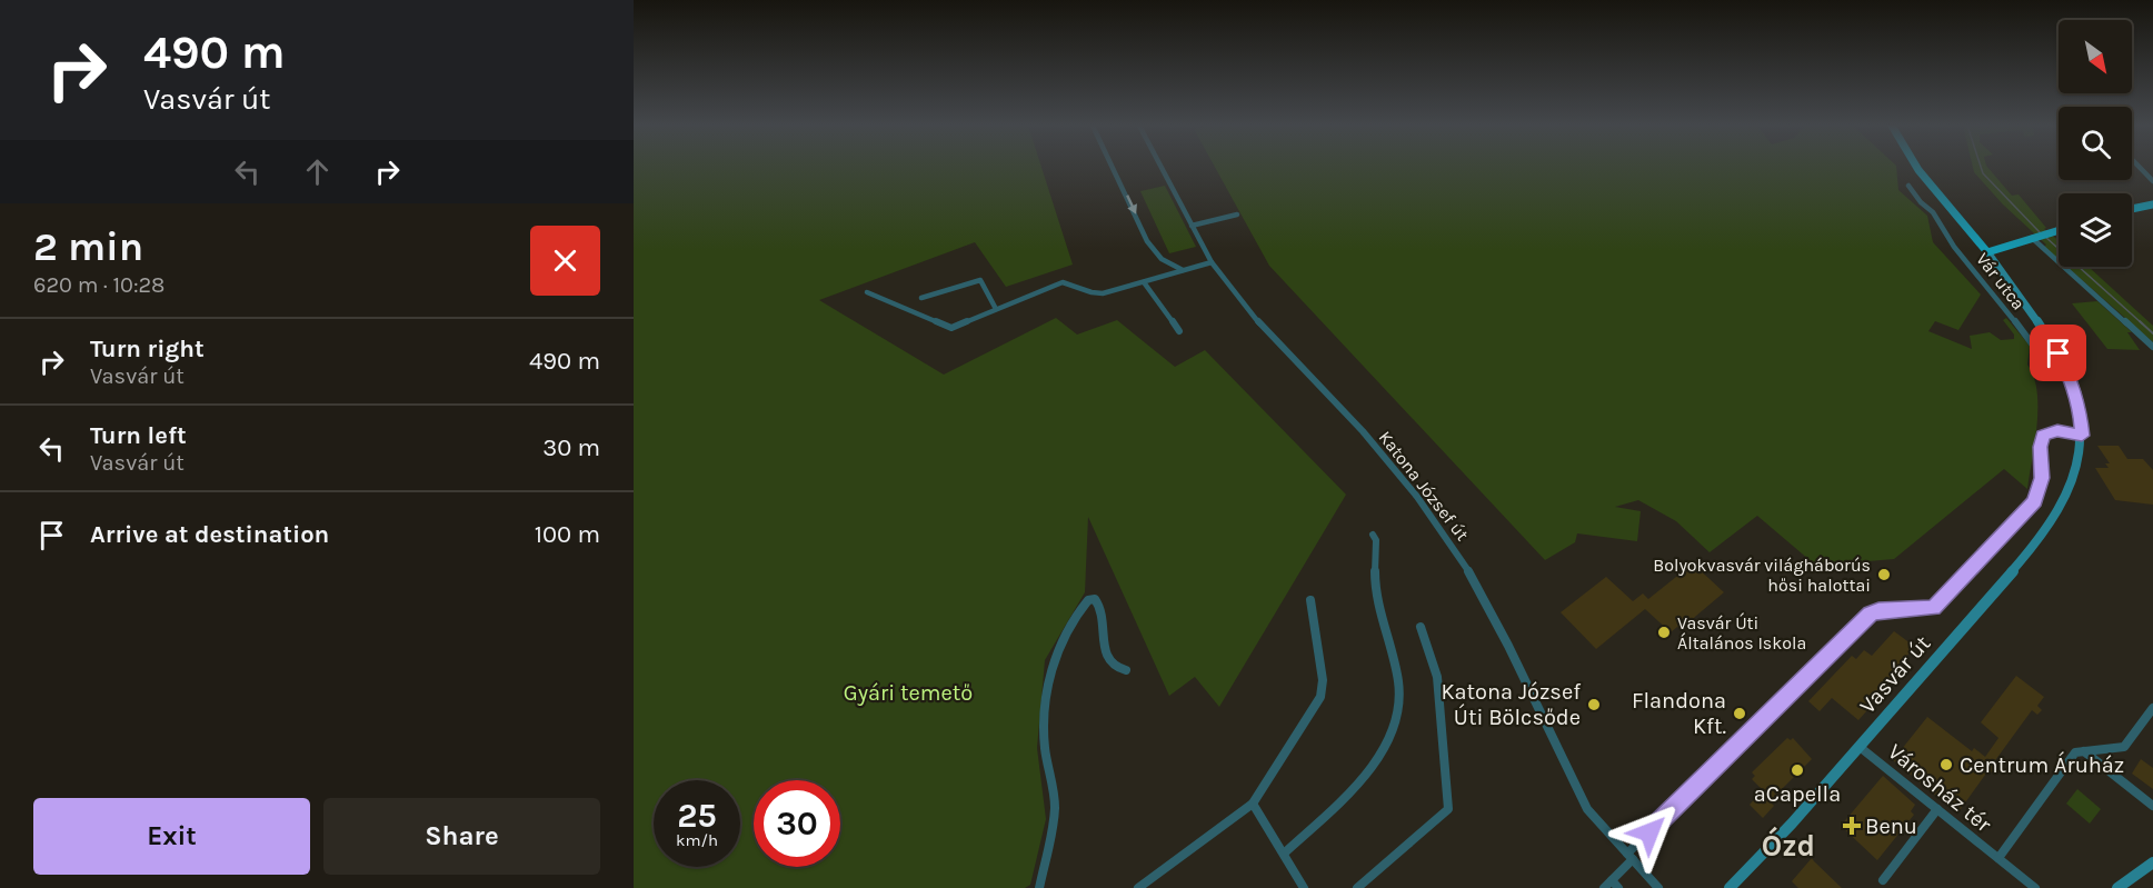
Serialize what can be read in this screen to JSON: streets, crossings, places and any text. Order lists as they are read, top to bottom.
{
  "streets": {
    "main road": ["Vasvár út"],
    "street": ["Vár utca", "Katona József út", "Városház tér"]
  },
  "crossings": [
    ["Vár utca", "Vasvár út"],
    ["Katona József út", "Vasvár út"],
    ["Vasvár út", "Városház tér"]
  ],
  "districts": ["Ózd"],
  "parks": ["Gyári temető"],
  "places": {
    "other": [
      "Bolyokvasvár világháborús hősi halottai",
      "Vasvár Úti Általános Iskola",
      "Katona József Úti Bölcsőde",
      "Flandona Kft.",
      "Centrum Áruház",
      "aCapella"
    ],
    "health": ["Benu"]
  },
  "north": "bottom right",
  "page": {
    "turn": ["490 m", "Vasvár út"],
    "heading": ["2 min", "620 m · 10:28"],
    "list": [
      {
        "name": "Turn right",
        "note": "Vasvár út",
        "value": "490 m"
      },
      {
        "name": "Turn left",
        "note": "Vasvár út",
        "value": "30 m"
      },
      {
        "name": "Arrive at destination",
        "value": "100 m"
      }
    ],
    "speed": "25 km/h",
    "limit": "30",
    "buttons": ["Exit", "Share"]
  }
}
